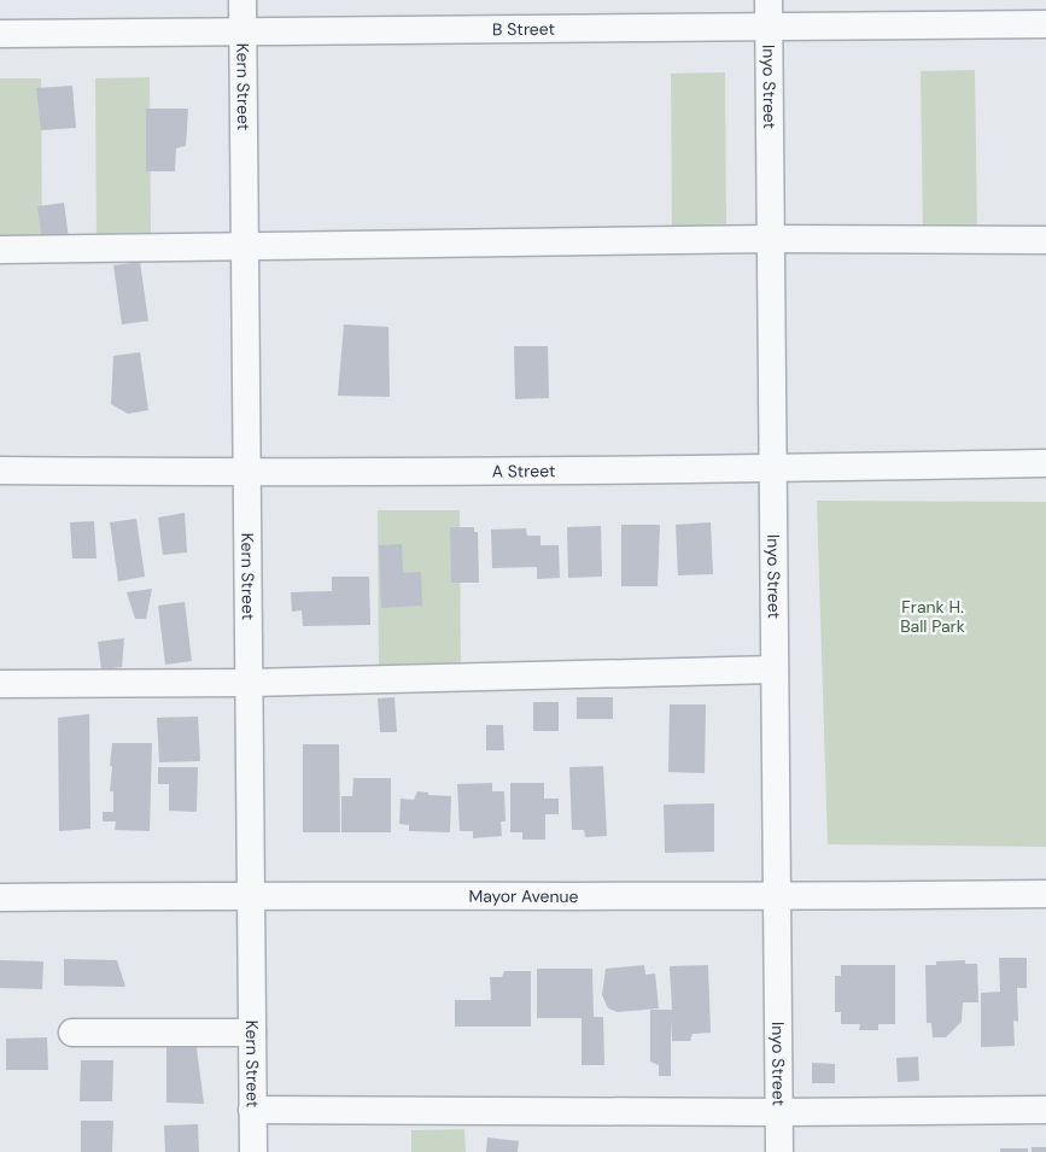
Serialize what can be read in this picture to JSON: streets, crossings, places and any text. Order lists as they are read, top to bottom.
{
  "streets": {
    "street": [
      "B Street",
      "Kern Street",
      "Inyo Street",
      "A Street",
      "Mayor Avenue"
    ]
  },
  "crossings": [
    ["B Street", "Kern Street"],
    ["B Street", "Inyo Street"],
    ["Kern Street", "A Street"],
    ["Kern Street", "Mayor Avenue"],
    ["Inyo Street", "A Street"],
    ["Inyo Street", "Mayor Avenue"]
  ],
  "parks": ["Frank H. Ball Park"]
}
